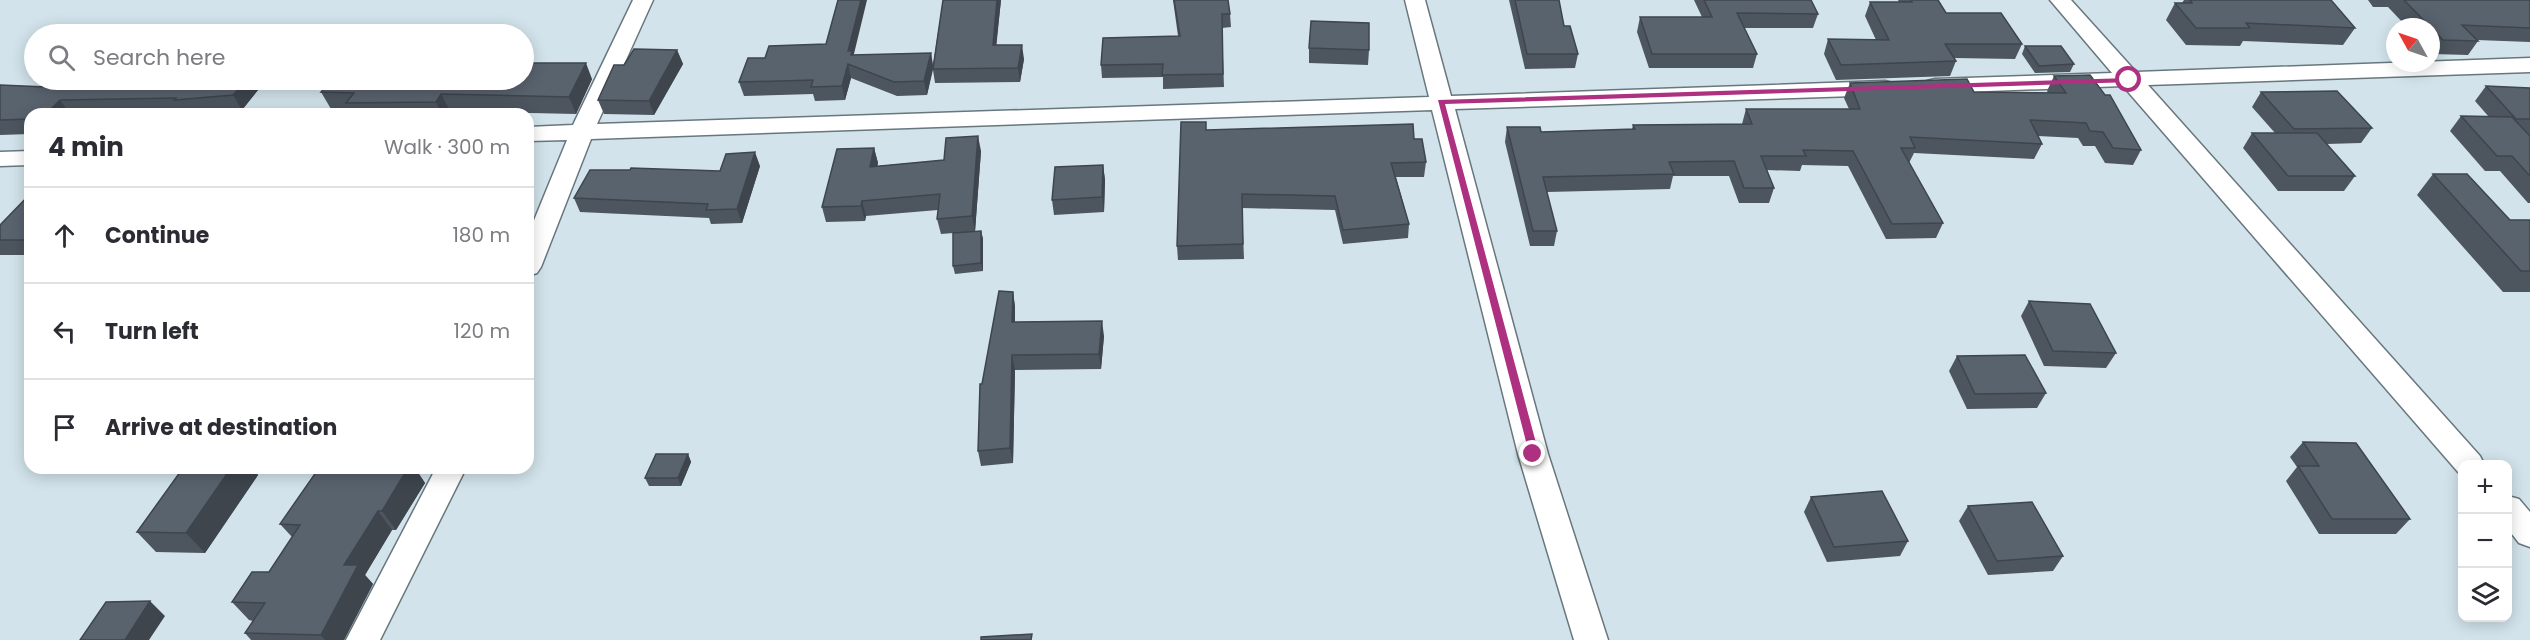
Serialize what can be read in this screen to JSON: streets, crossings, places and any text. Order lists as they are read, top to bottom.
{
  "north": "top left",
  "page": {
    "search": "Search here",
    "heading": ["4 min", "Walk · 300 m"],
    "list": [
      ["Continue", "180 m"],
      ["Turn left", "120 m"],
      "Arrive at destination"
    ],
    "map_buttons": ["+", "−"]
  }
}
